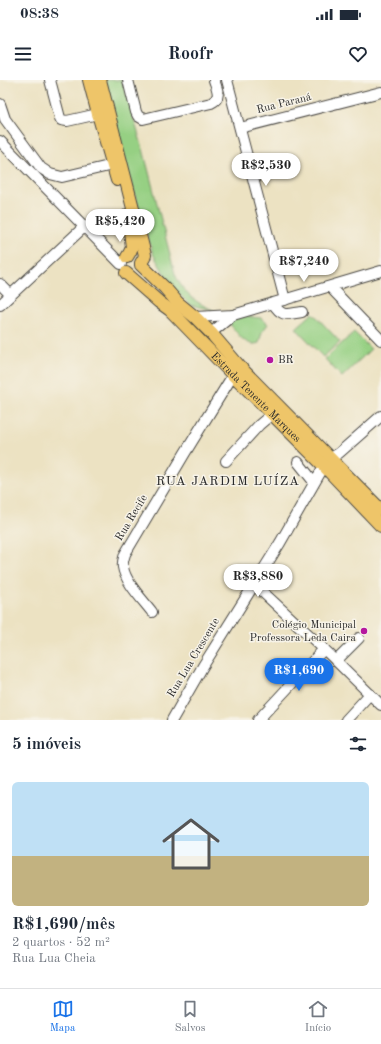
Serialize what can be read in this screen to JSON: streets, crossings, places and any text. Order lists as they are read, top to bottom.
{
  "streets": {
    "main road": ["Estrada Tenente Marques"],
    "street": ["Rua Paraná", "Rua Recife", "Rua Lua Crescente"]
  },
  "crossings": [
    ["Estrada Tenente Marques", "Rua Recife"],
    ["Estrada Tenente Marques", "Rua Lua Crescente"]
  ],
  "districts": ["RUA JARDIM LUÍZA"],
  "places": ["BR", "Colégio Municipal Professora Leda Caira"],
  "page": {
    "status": "08:38",
    "header": "Roofr",
    "price": [
      "R$2,530",
      "R$5,420",
      "R$7,240",
      "R$3,880",
      "R$1,690"
    ],
    "heading": "5 imóveis",
    "list": [
      {
        "name": "R$1,690/mês",
        "note": "2 quartos · 52 m² · Rua Lua Cheia"
      }
    ],
    "tabs": ["Mapa", "Salvos", "Início"]
  }
}
